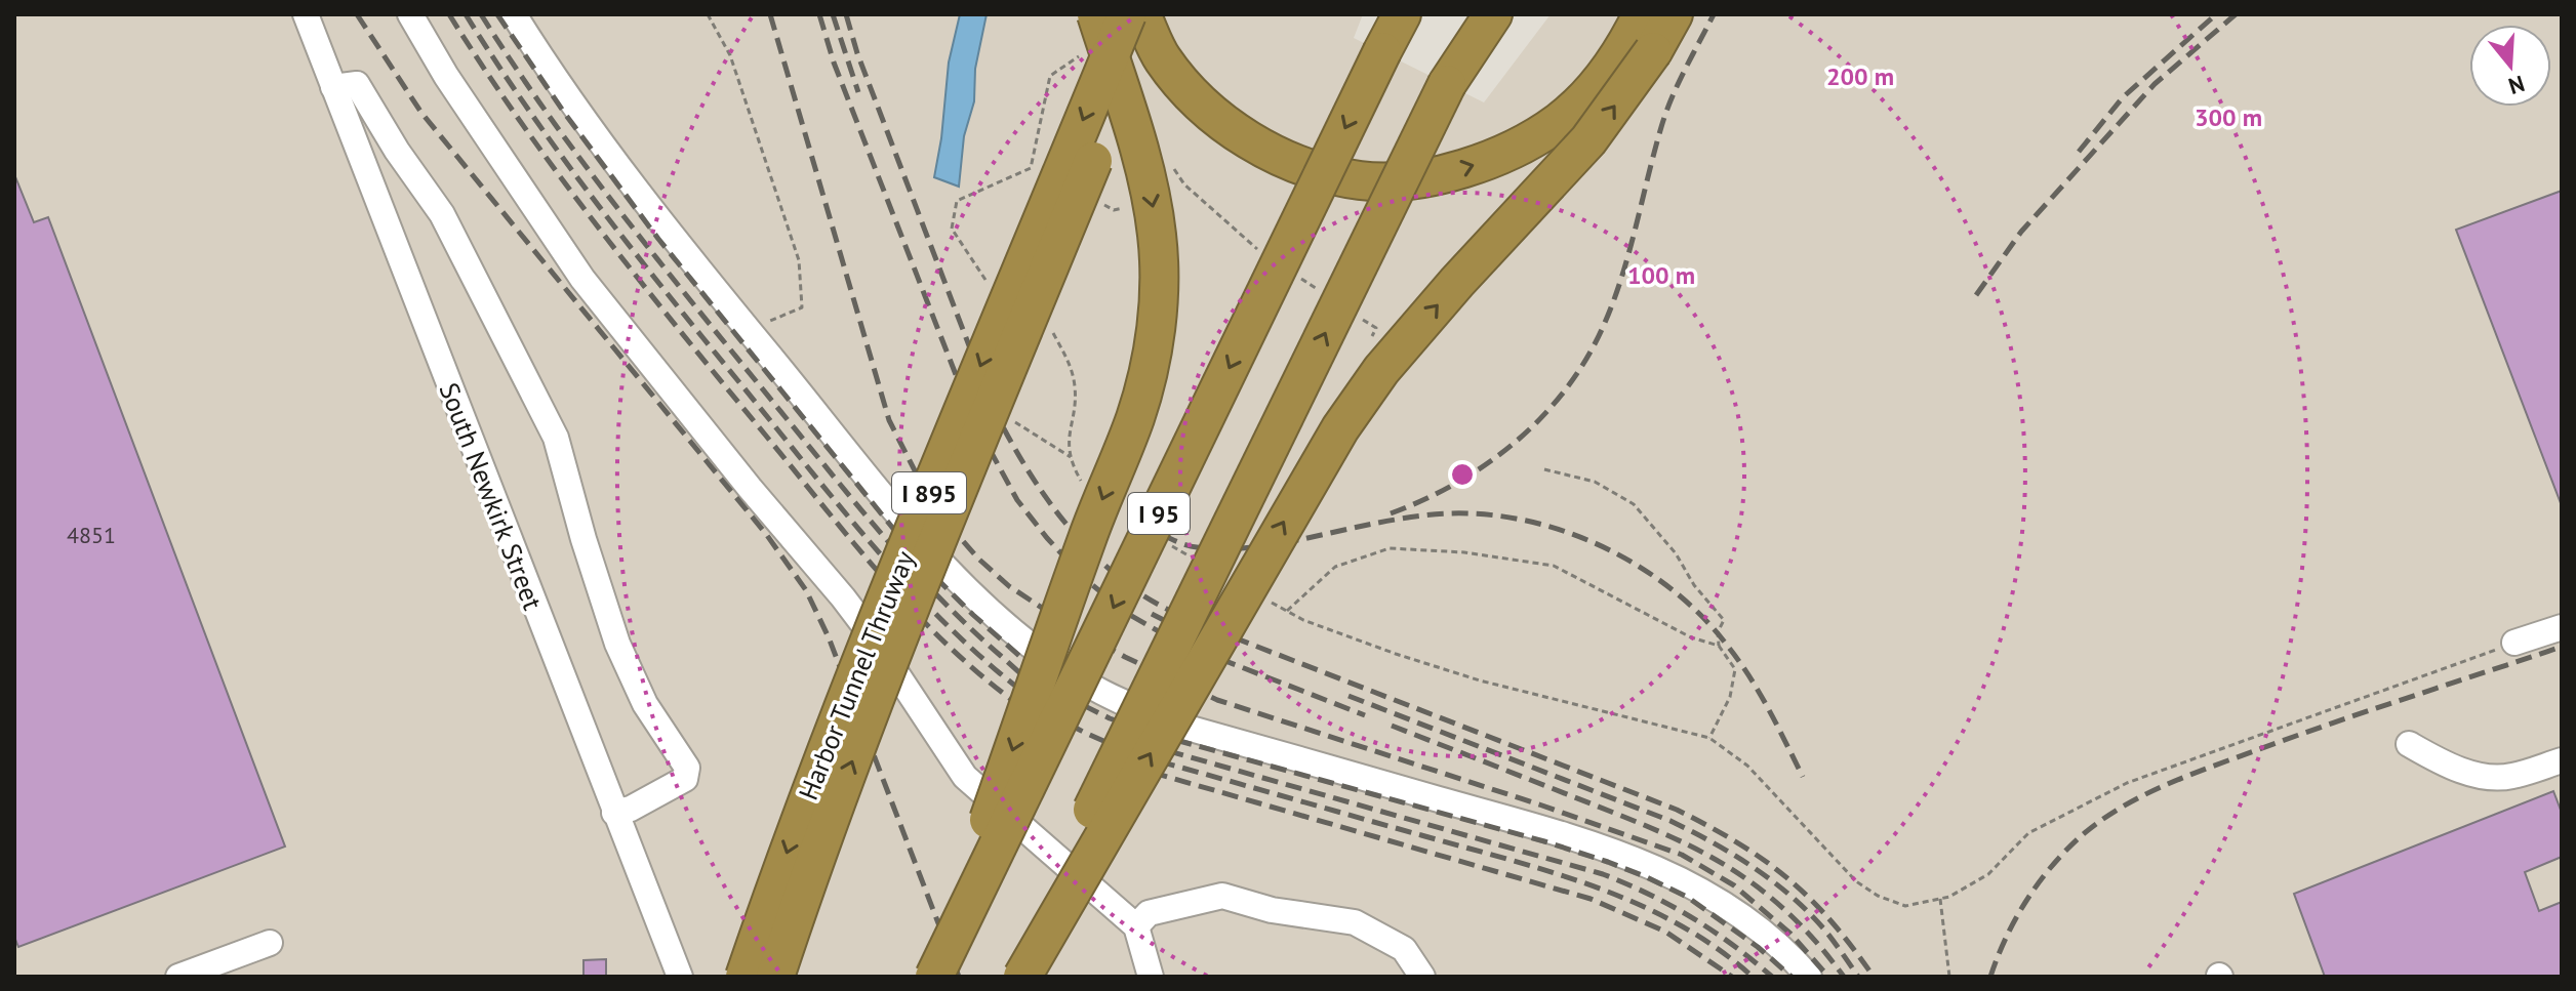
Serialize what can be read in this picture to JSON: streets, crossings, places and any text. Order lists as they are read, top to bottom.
{
  "streets": {
    "highway": ["I 895", "I 95", "Harbor Tunnel Thruway"],
    "street": ["South Newkirk Street"]
  },
  "house_numbers": ["4851"],
  "north": "bottom",
  "rings": ["200 m", "300 m", "100 m"]
}
